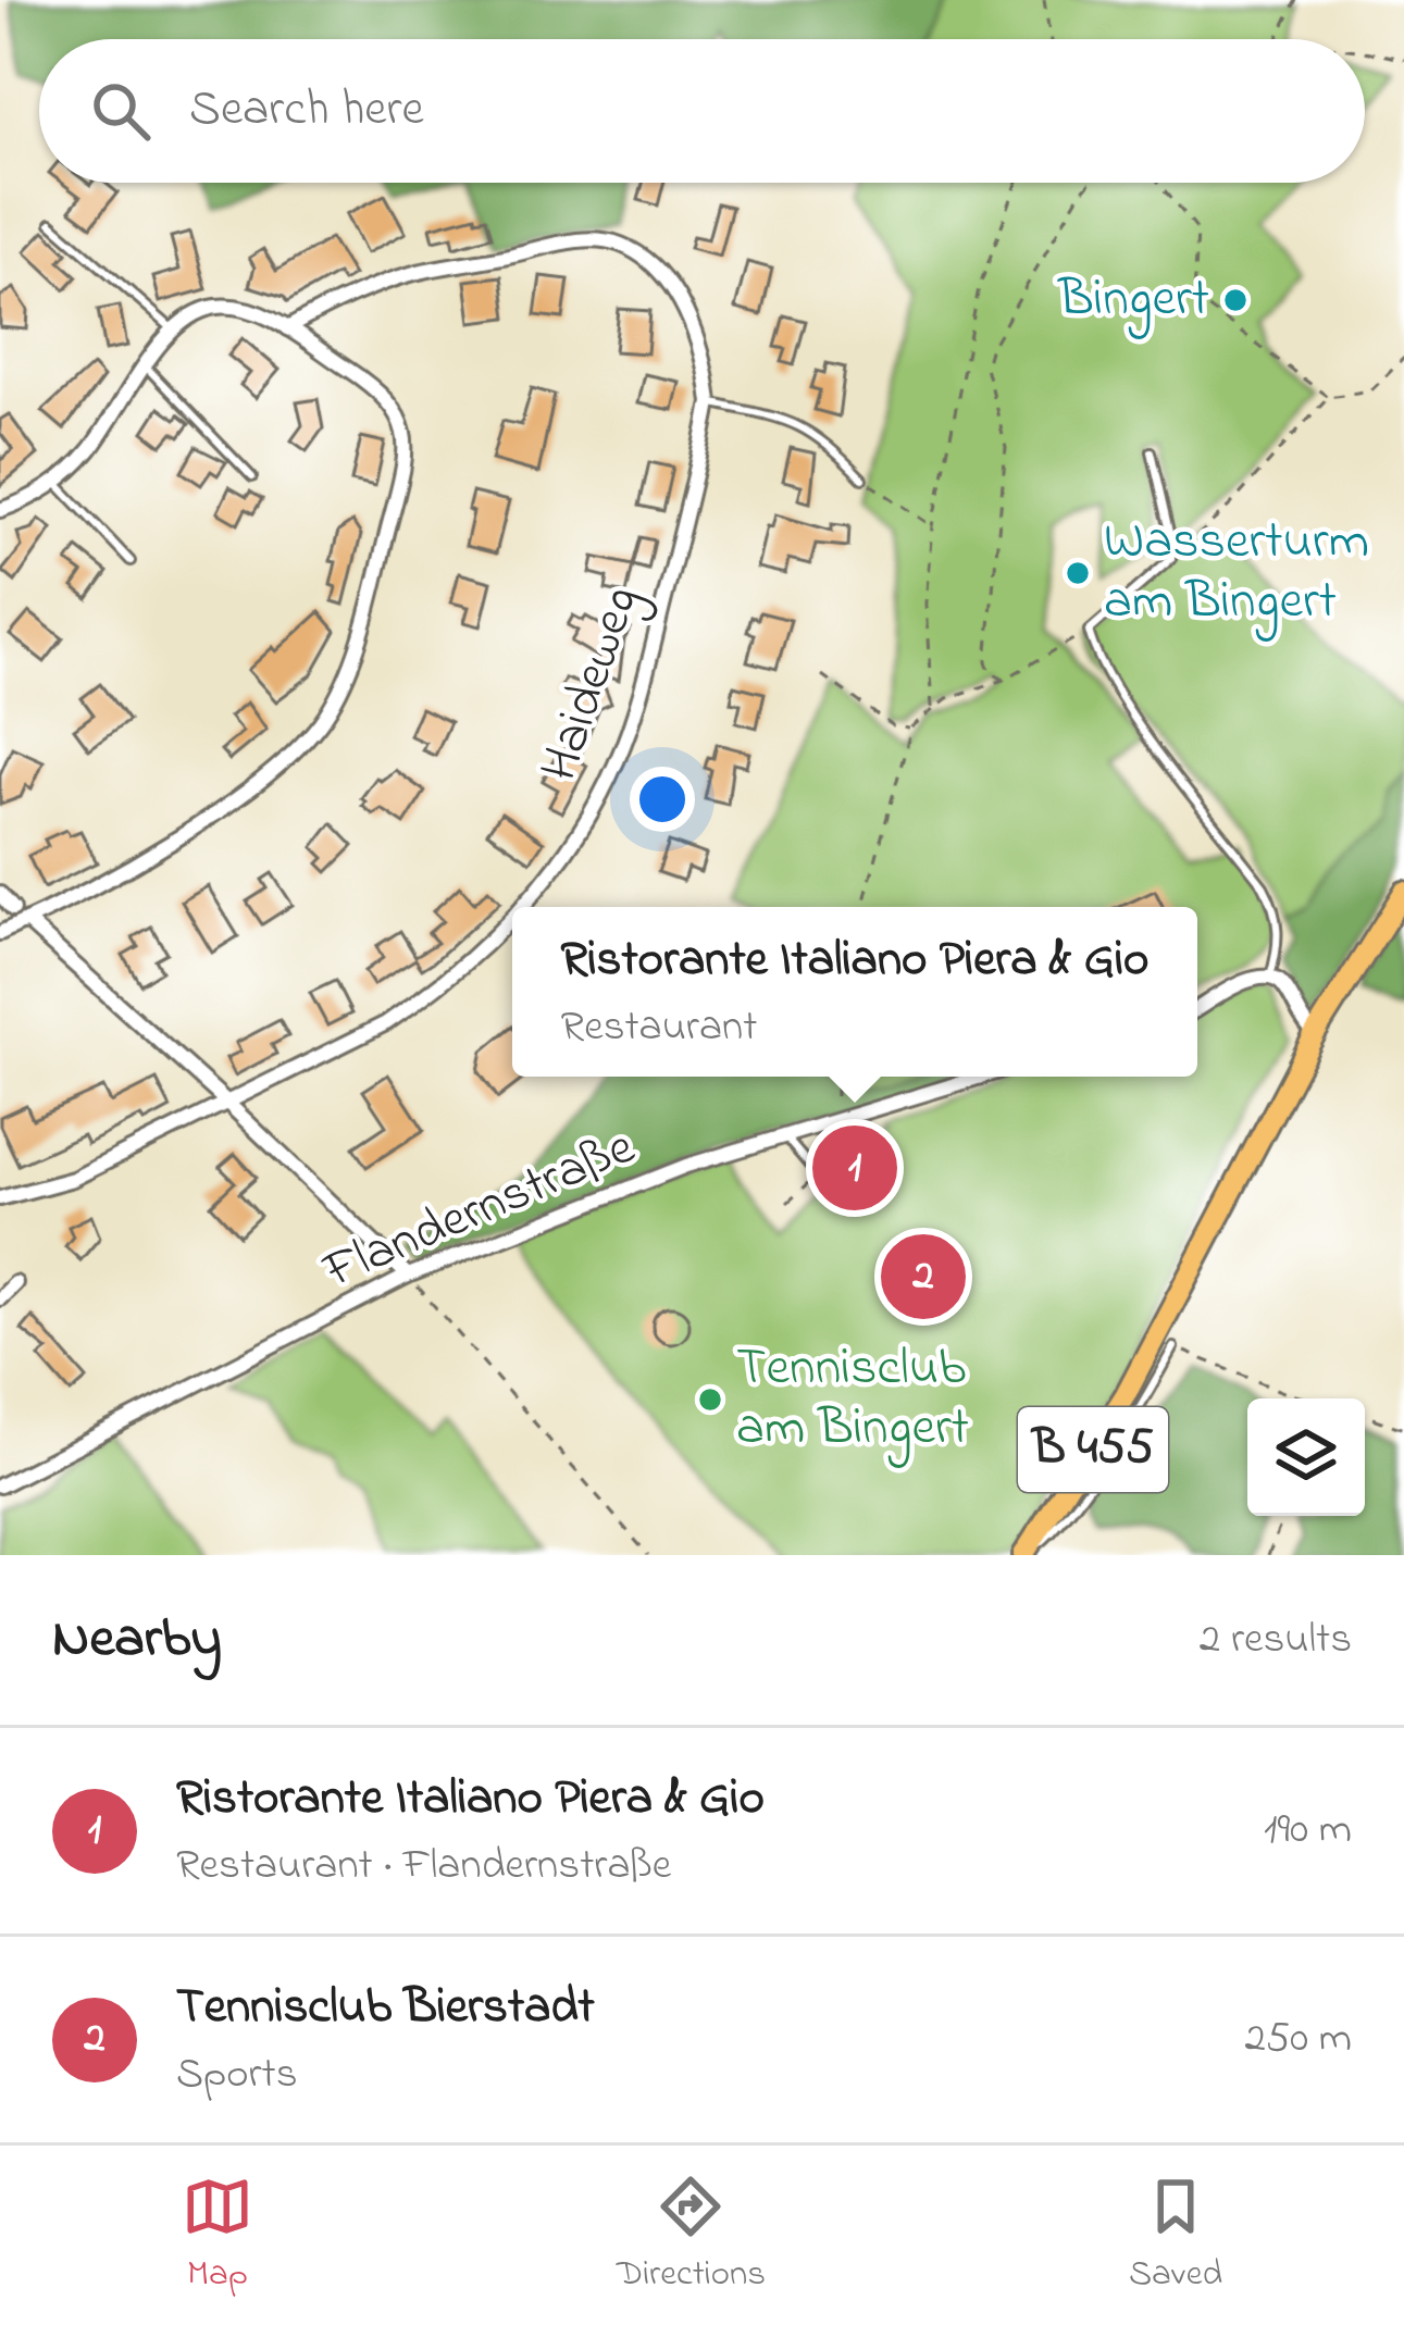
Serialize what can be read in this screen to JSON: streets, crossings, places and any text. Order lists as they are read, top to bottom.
{
  "streets": {
    "main road": ["B 455"],
    "street": ["Haideweg", "Flandernstraße"]
  },
  "places": ["Bingert", "Wasserturm am Bingert", "Tennisclub am Bingert"],
  "page": {
    "search": "Search here",
    "popup": ["Ristorante Italiano Piera & Gio", "Restaurant"],
    "pins": ["1", "2"],
    "heading": ["Nearby", "2 results"],
    "list": [
      {
        "mark": "1",
        "name": "Ristorante Italiano Piera & Gio",
        "note": "Restaurant · Flandernstraße",
        "value": "190 m"
      },
      {
        "mark": "2",
        "name": "Tennisclub Bierstadt",
        "note": "Sports",
        "value": "250 m"
      }
    ],
    "nav": ["Map", "Directions", "Saved"]
  }
}
